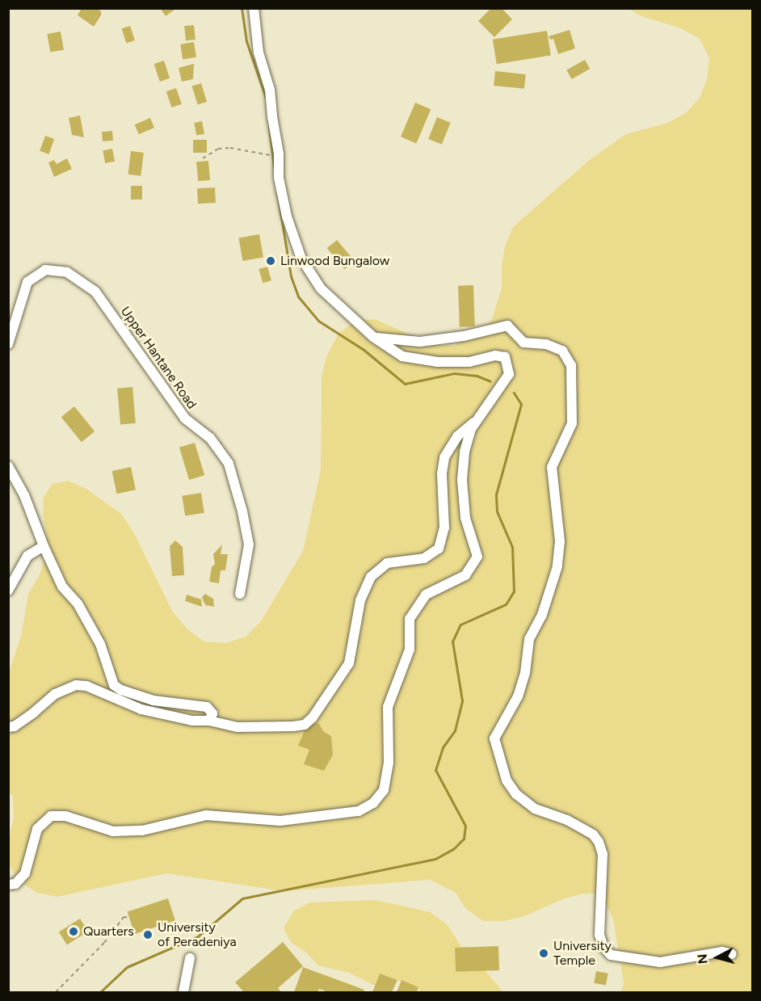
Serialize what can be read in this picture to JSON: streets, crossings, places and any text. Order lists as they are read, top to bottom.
{
  "streets": {
    "street": ["Upper Hantane Road"]
  },
  "places": [
    "Linwood Bungalow",
    "Quarters",
    "University of Peradeniya",
    "University Temple"
  ],
  "north": "left"
}
